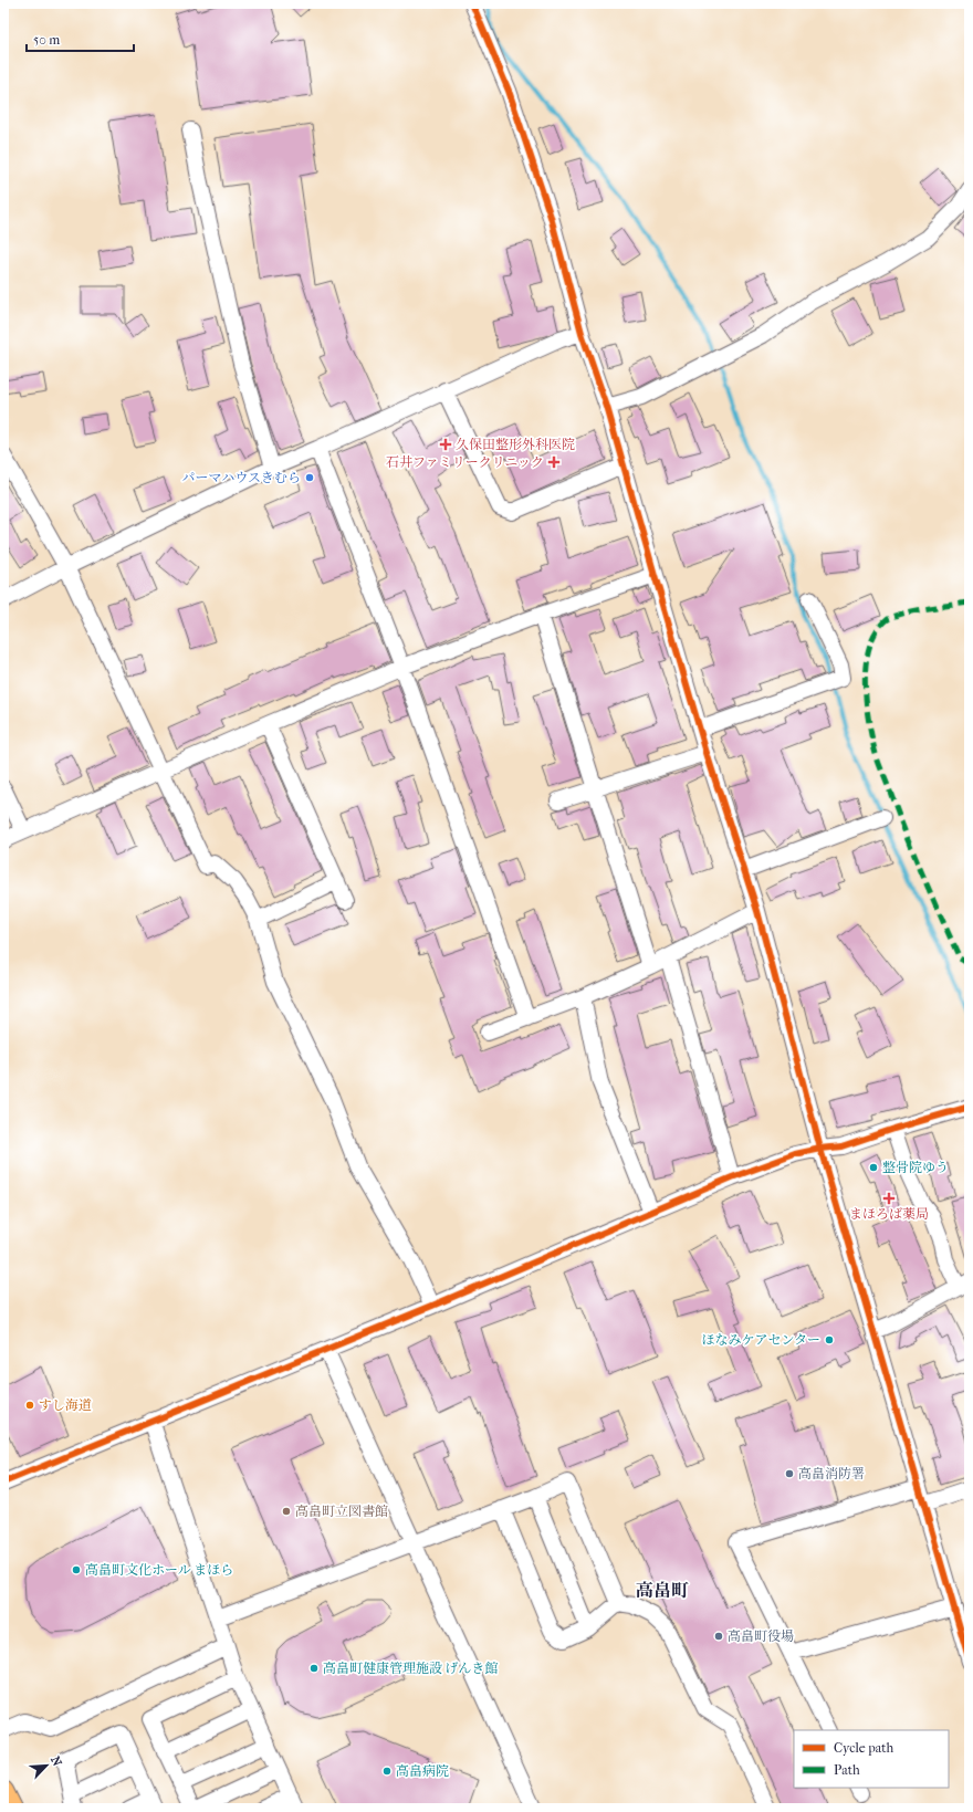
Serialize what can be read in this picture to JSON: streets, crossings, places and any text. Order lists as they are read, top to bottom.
{
  "districts": ["高畠町"],
  "places": {
    "health": ["久保田整形外科医院", "石井ファミリークリニック", "まほろば薬局"],
    "other": [
      "パーマハウスきむら",
      "整骨院ゆう",
      "ほなみケアセンター",
      "すし海道",
      "高畠消防署",
      "高畠町立図書館",
      "高畠町文化ホール まほら",
      "高畠町役場",
      "高畠町健康管理施設 げんき館",
      "高畠病院"
    ]
  },
  "legend": ["Cycle path", "Path"],
  "scale_bar": "50 m",
  "north": "top right"
}
